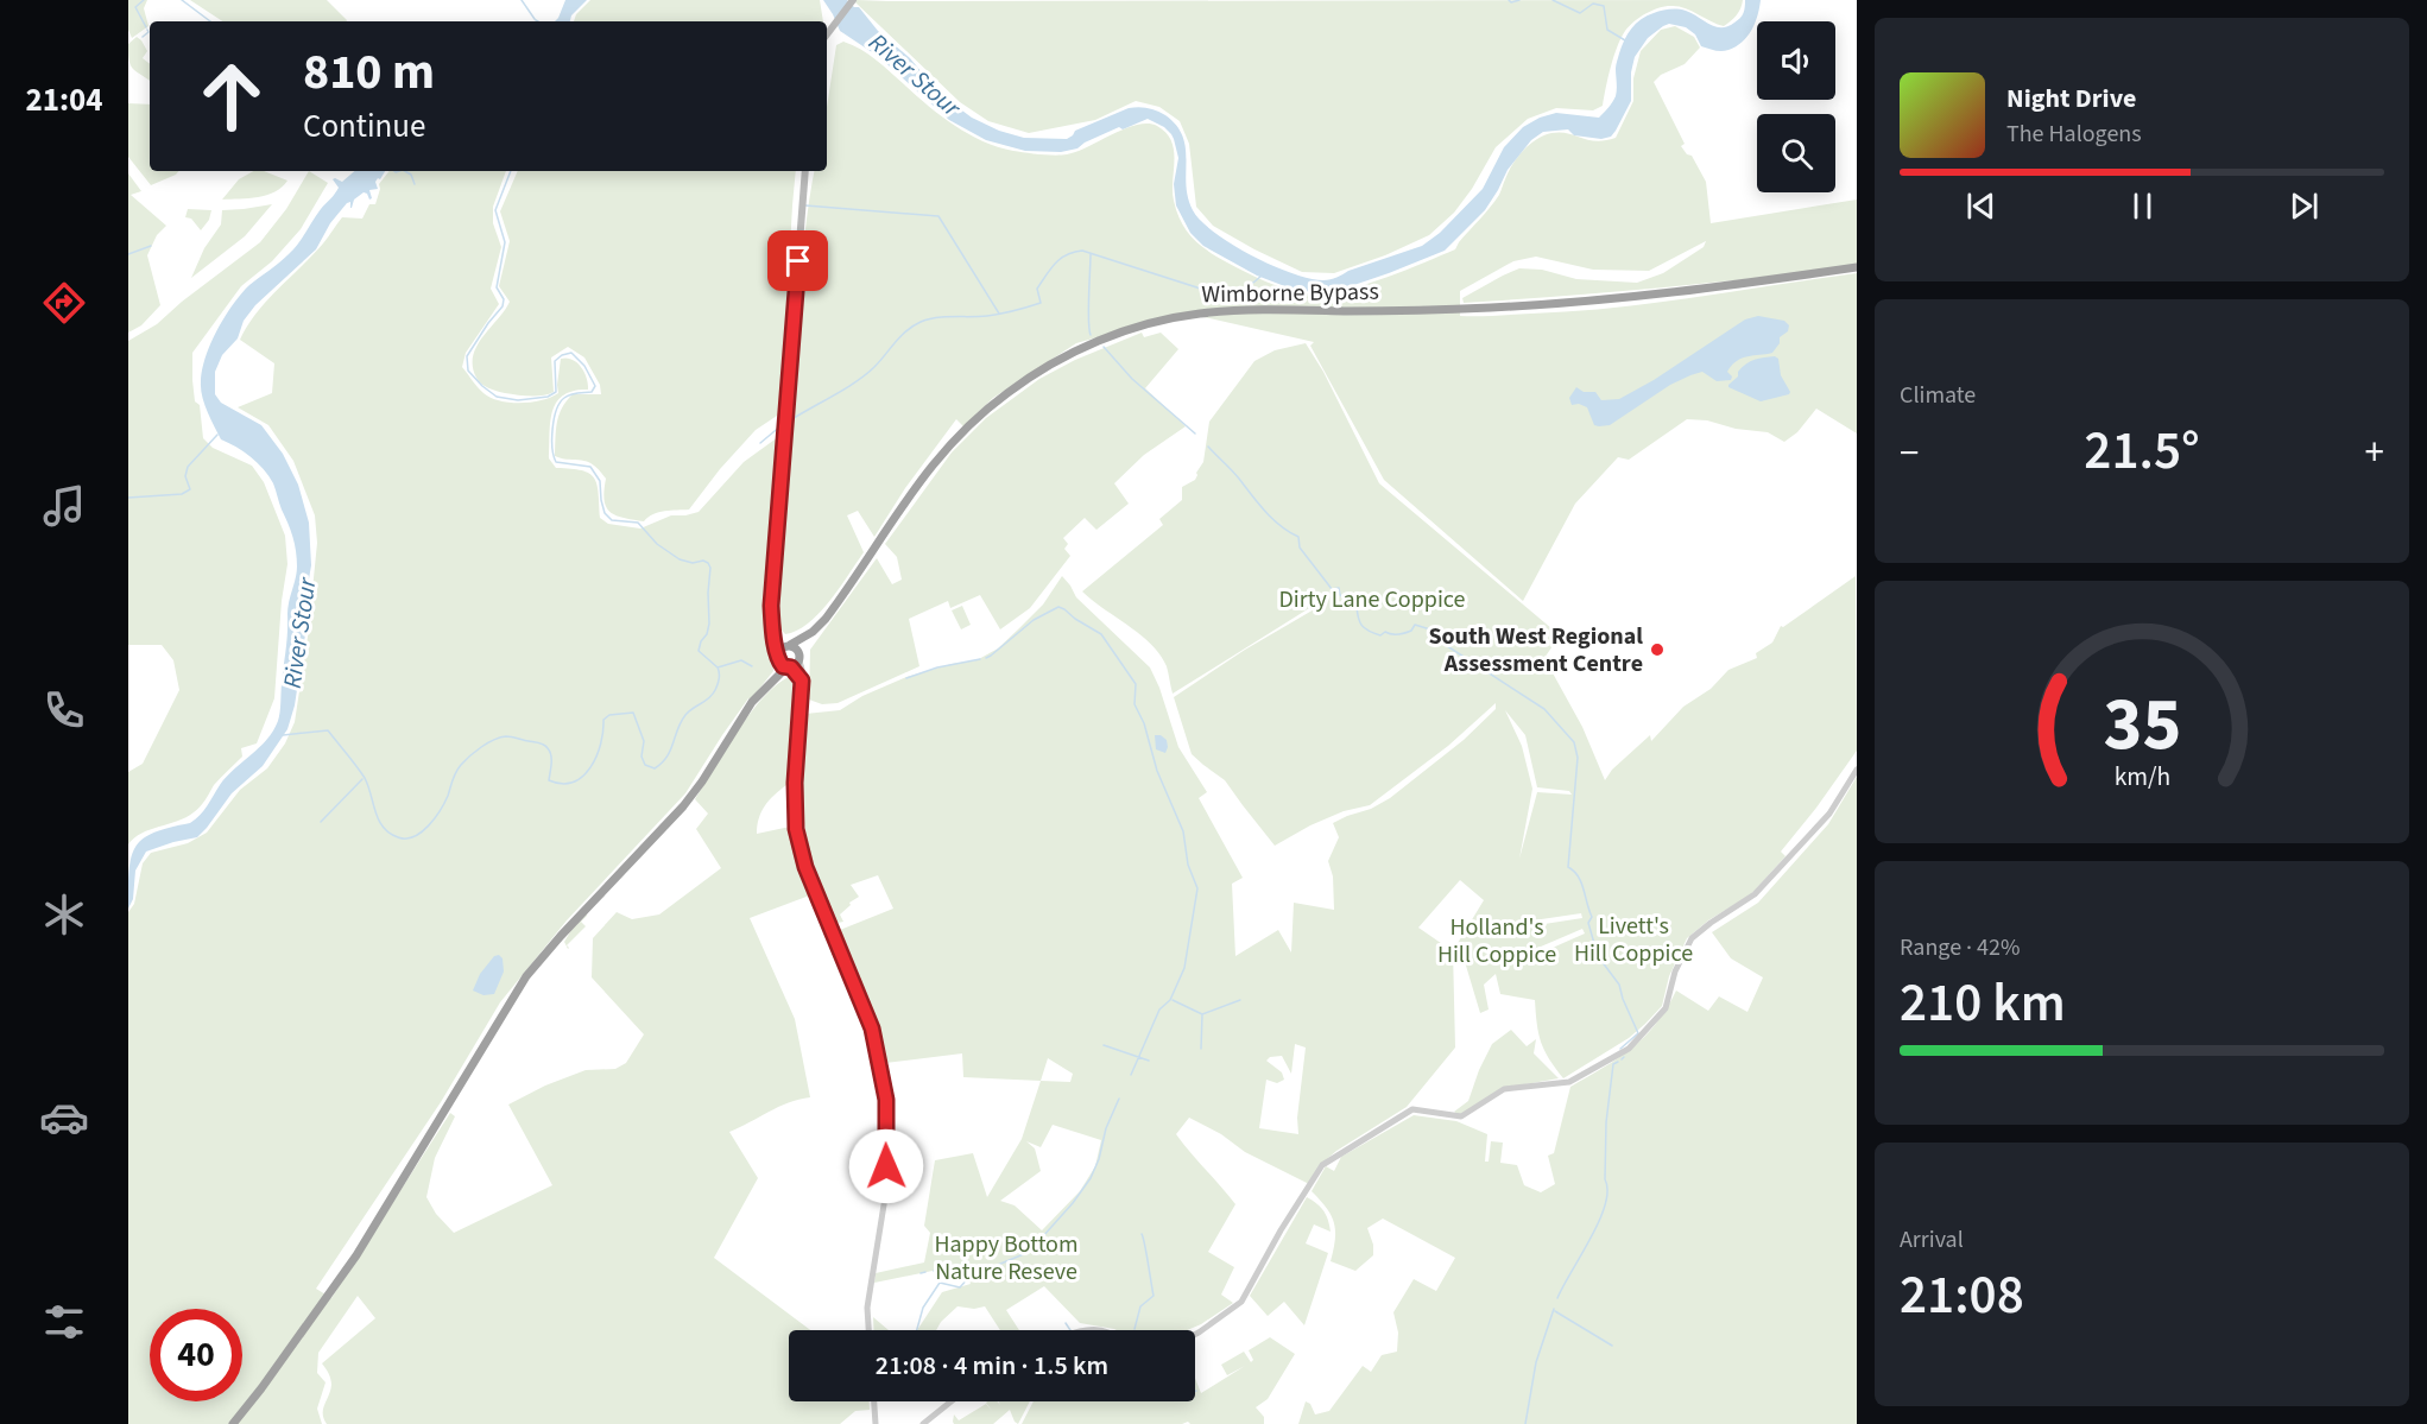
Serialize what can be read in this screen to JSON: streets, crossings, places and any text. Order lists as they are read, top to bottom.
{
  "streets": {
    "highway": ["Wimborne Bypass"]
  },
  "water": ["River Stour"],
  "parks": [
    "Dirty Lane Coppice",
    "Livett's Hill Coppice",
    "Holland's Hill Coppice",
    "Happy Bottom Nature Reseve"
  ],
  "places": ["South West Regional Assessment Centre"],
  "page": {
    "tabs": "21:04",
    "turn": ["810 m", "Continue"],
    "song": ["Night Drive", "The Halogens"],
    "tile": [
      "Climate",
      ["Range · 42%", "210 km"],
      ["Arrival", "21:08"]
    ],
    "heat": ["−", "21.5°", "+"],
    "limit": "40",
    "trip": "21:08 · 4 min · 1.5 km",
    "gauge": ["35", "km/h"]
  }
}
